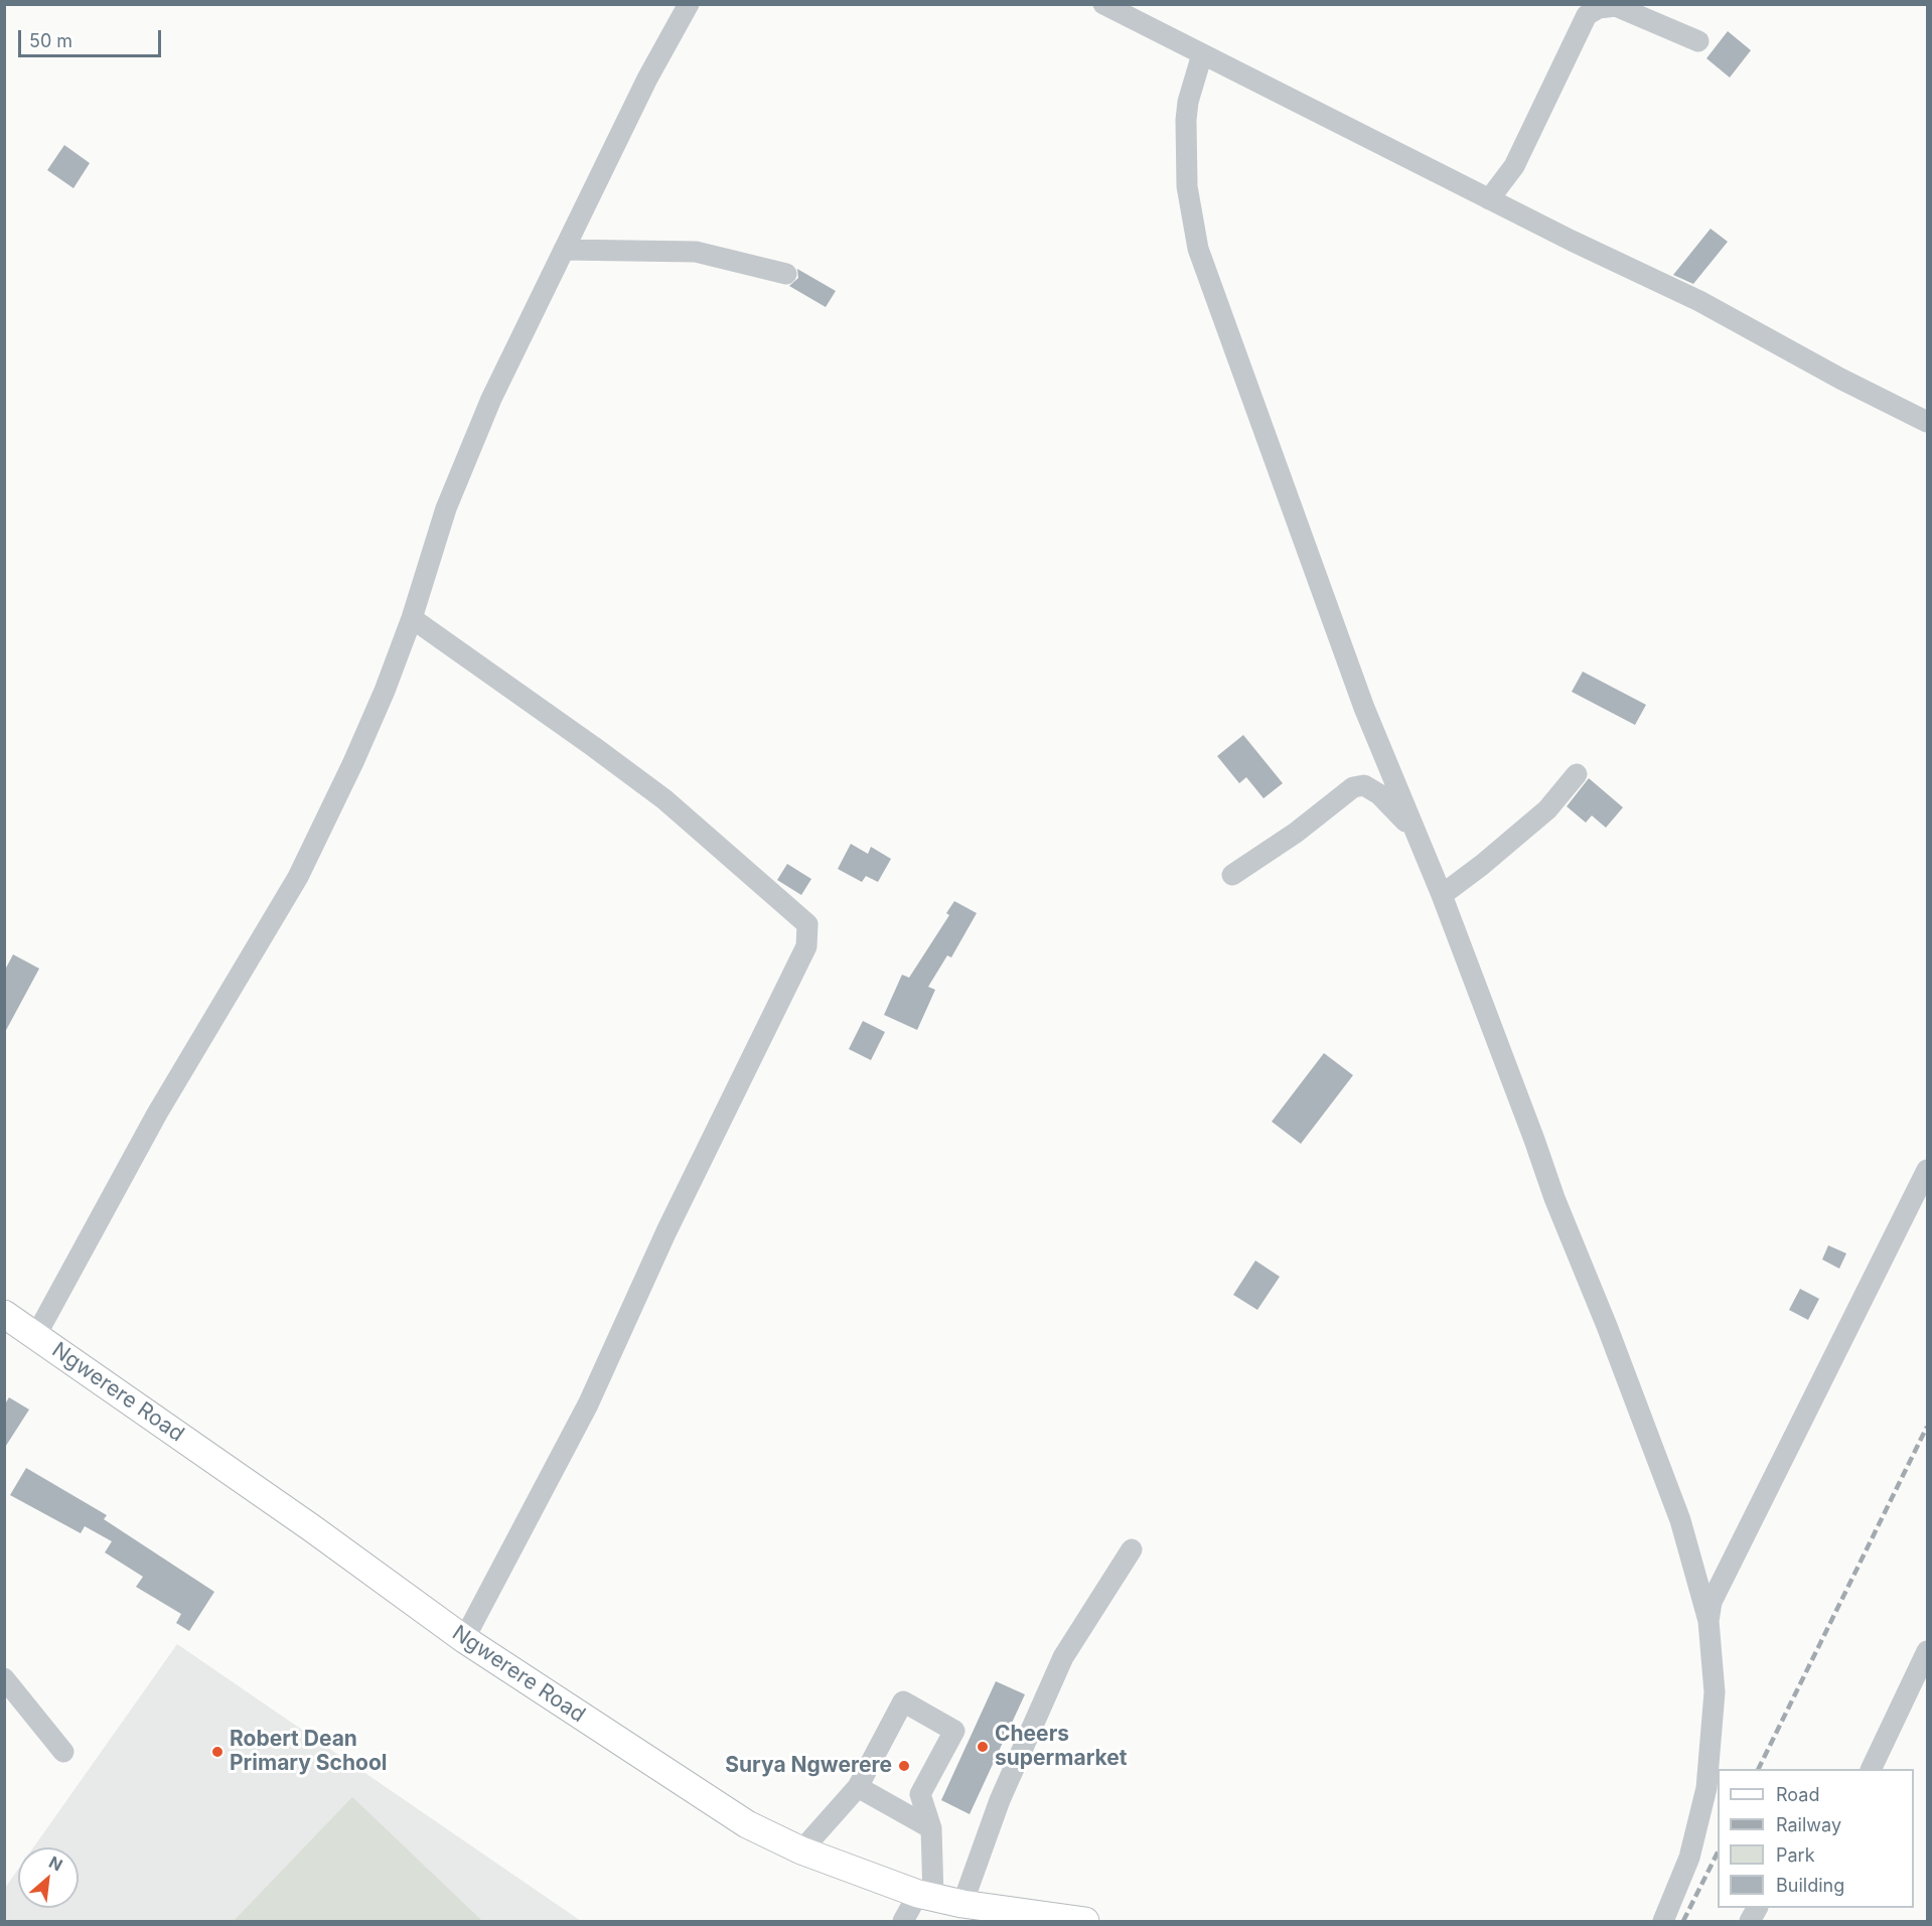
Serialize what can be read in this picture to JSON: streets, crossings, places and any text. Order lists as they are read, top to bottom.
{
  "streets": {
    "main road": ["Ngwerere Road"]
  },
  "places": ["Cheers supermarket", "Robert Dean Primary School", "Surya Ngwerere"],
  "legend": [
    "Road",
    "Railway",
    "Park",
    "Building"
  ],
  "scale_bar": "50 m",
  "north": "top right"
}
